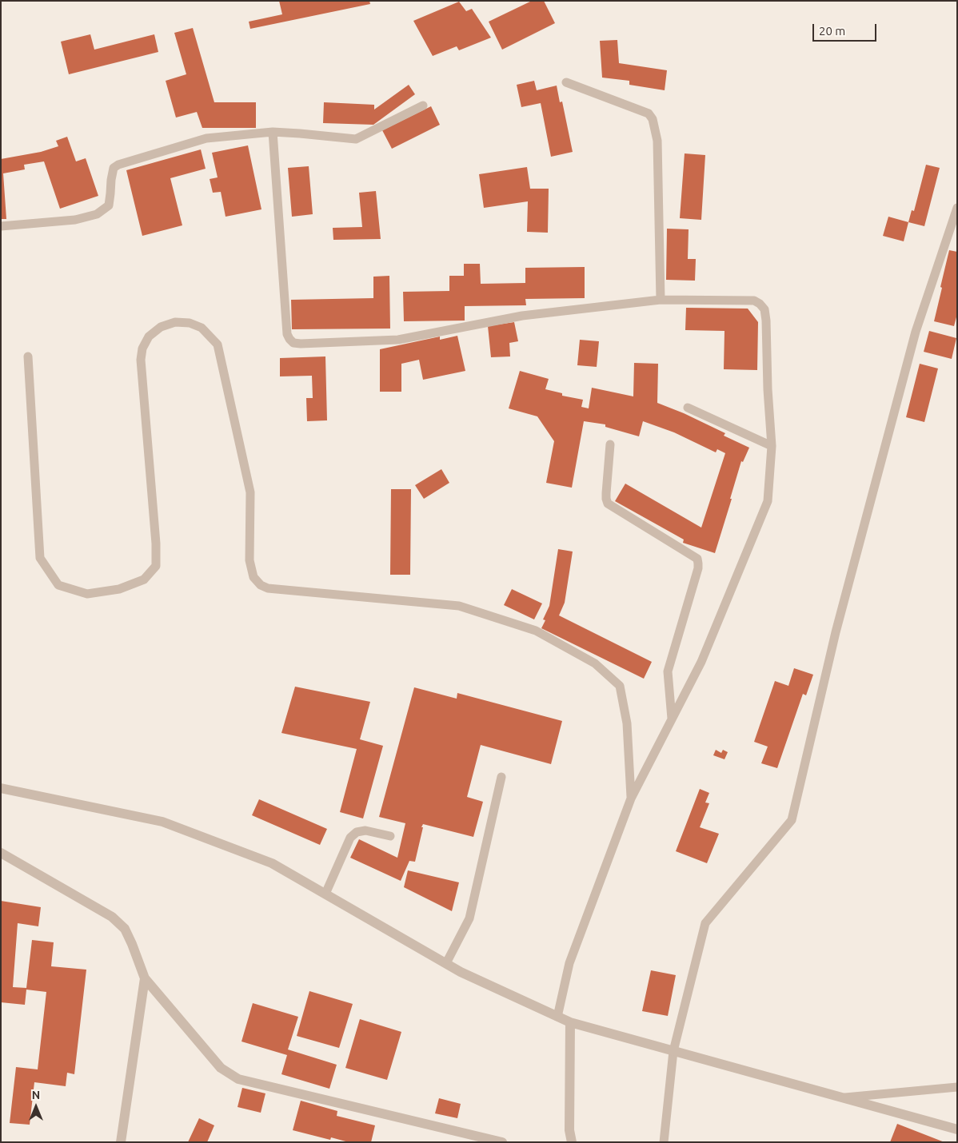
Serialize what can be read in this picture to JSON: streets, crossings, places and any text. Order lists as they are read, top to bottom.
{
  "scale_bar": "20 m",
  "north": "top"
}
